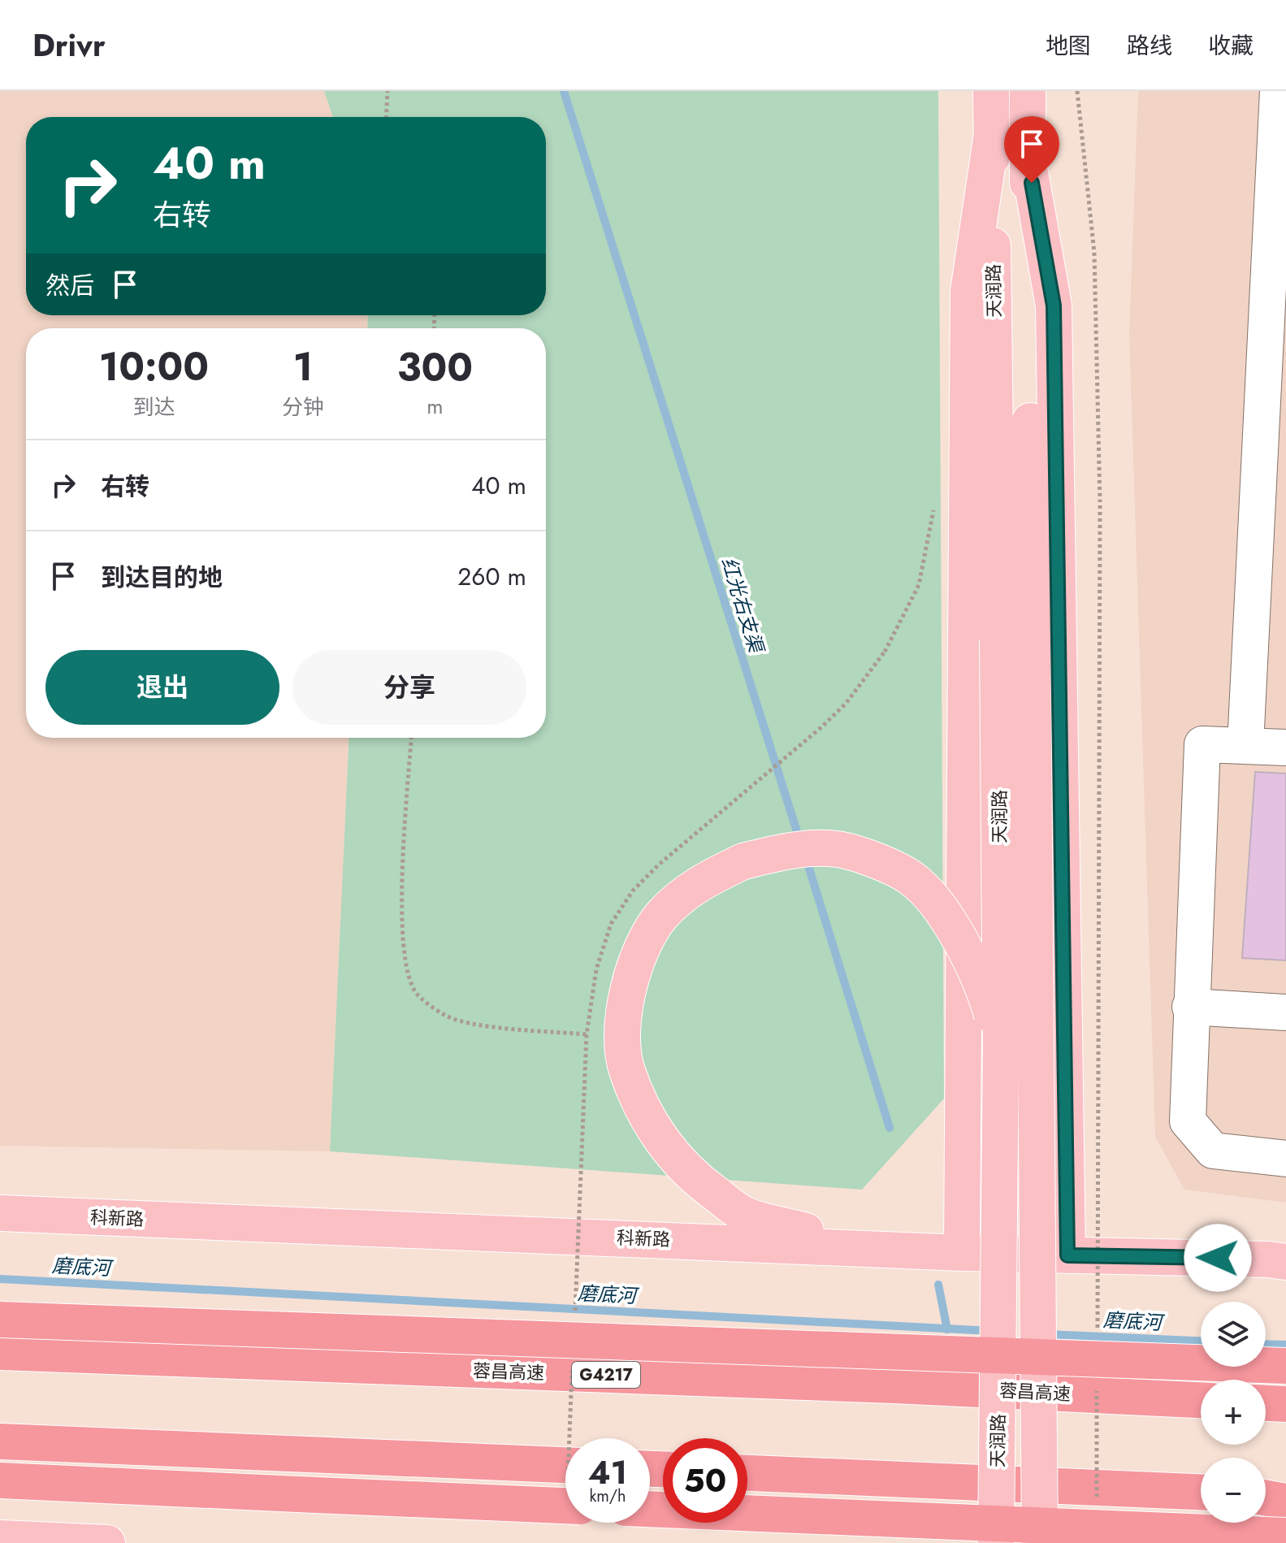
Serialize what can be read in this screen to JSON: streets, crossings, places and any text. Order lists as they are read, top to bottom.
{
  "streets": {
    "highway": ["蓉昌高速", "G4217"],
    "main road": ["天润路", "科新路"]
  },
  "water": ["红光右支渠", "磨底河"],
  "page": {
    "header": "Drivr",
    "nav": ["地图", "路线", "收藏"],
    "turn": ["40 m", "右转"],
    "then": "然后",
    "eta": [
      "10:00",
      "到达",
      "1",
      "分钟",
      "300",
      "m"
    ],
    "list": [
      {
        "name": "右转",
        "value": "40 m"
      },
      {
        "name": "到达目的地",
        "value": "260 m"
      }
    ],
    "buttons": ["退出", "分享"],
    "map_buttons": ["+", "−"],
    "speed": "41 km/h",
    "limit": "50"
  }
}
